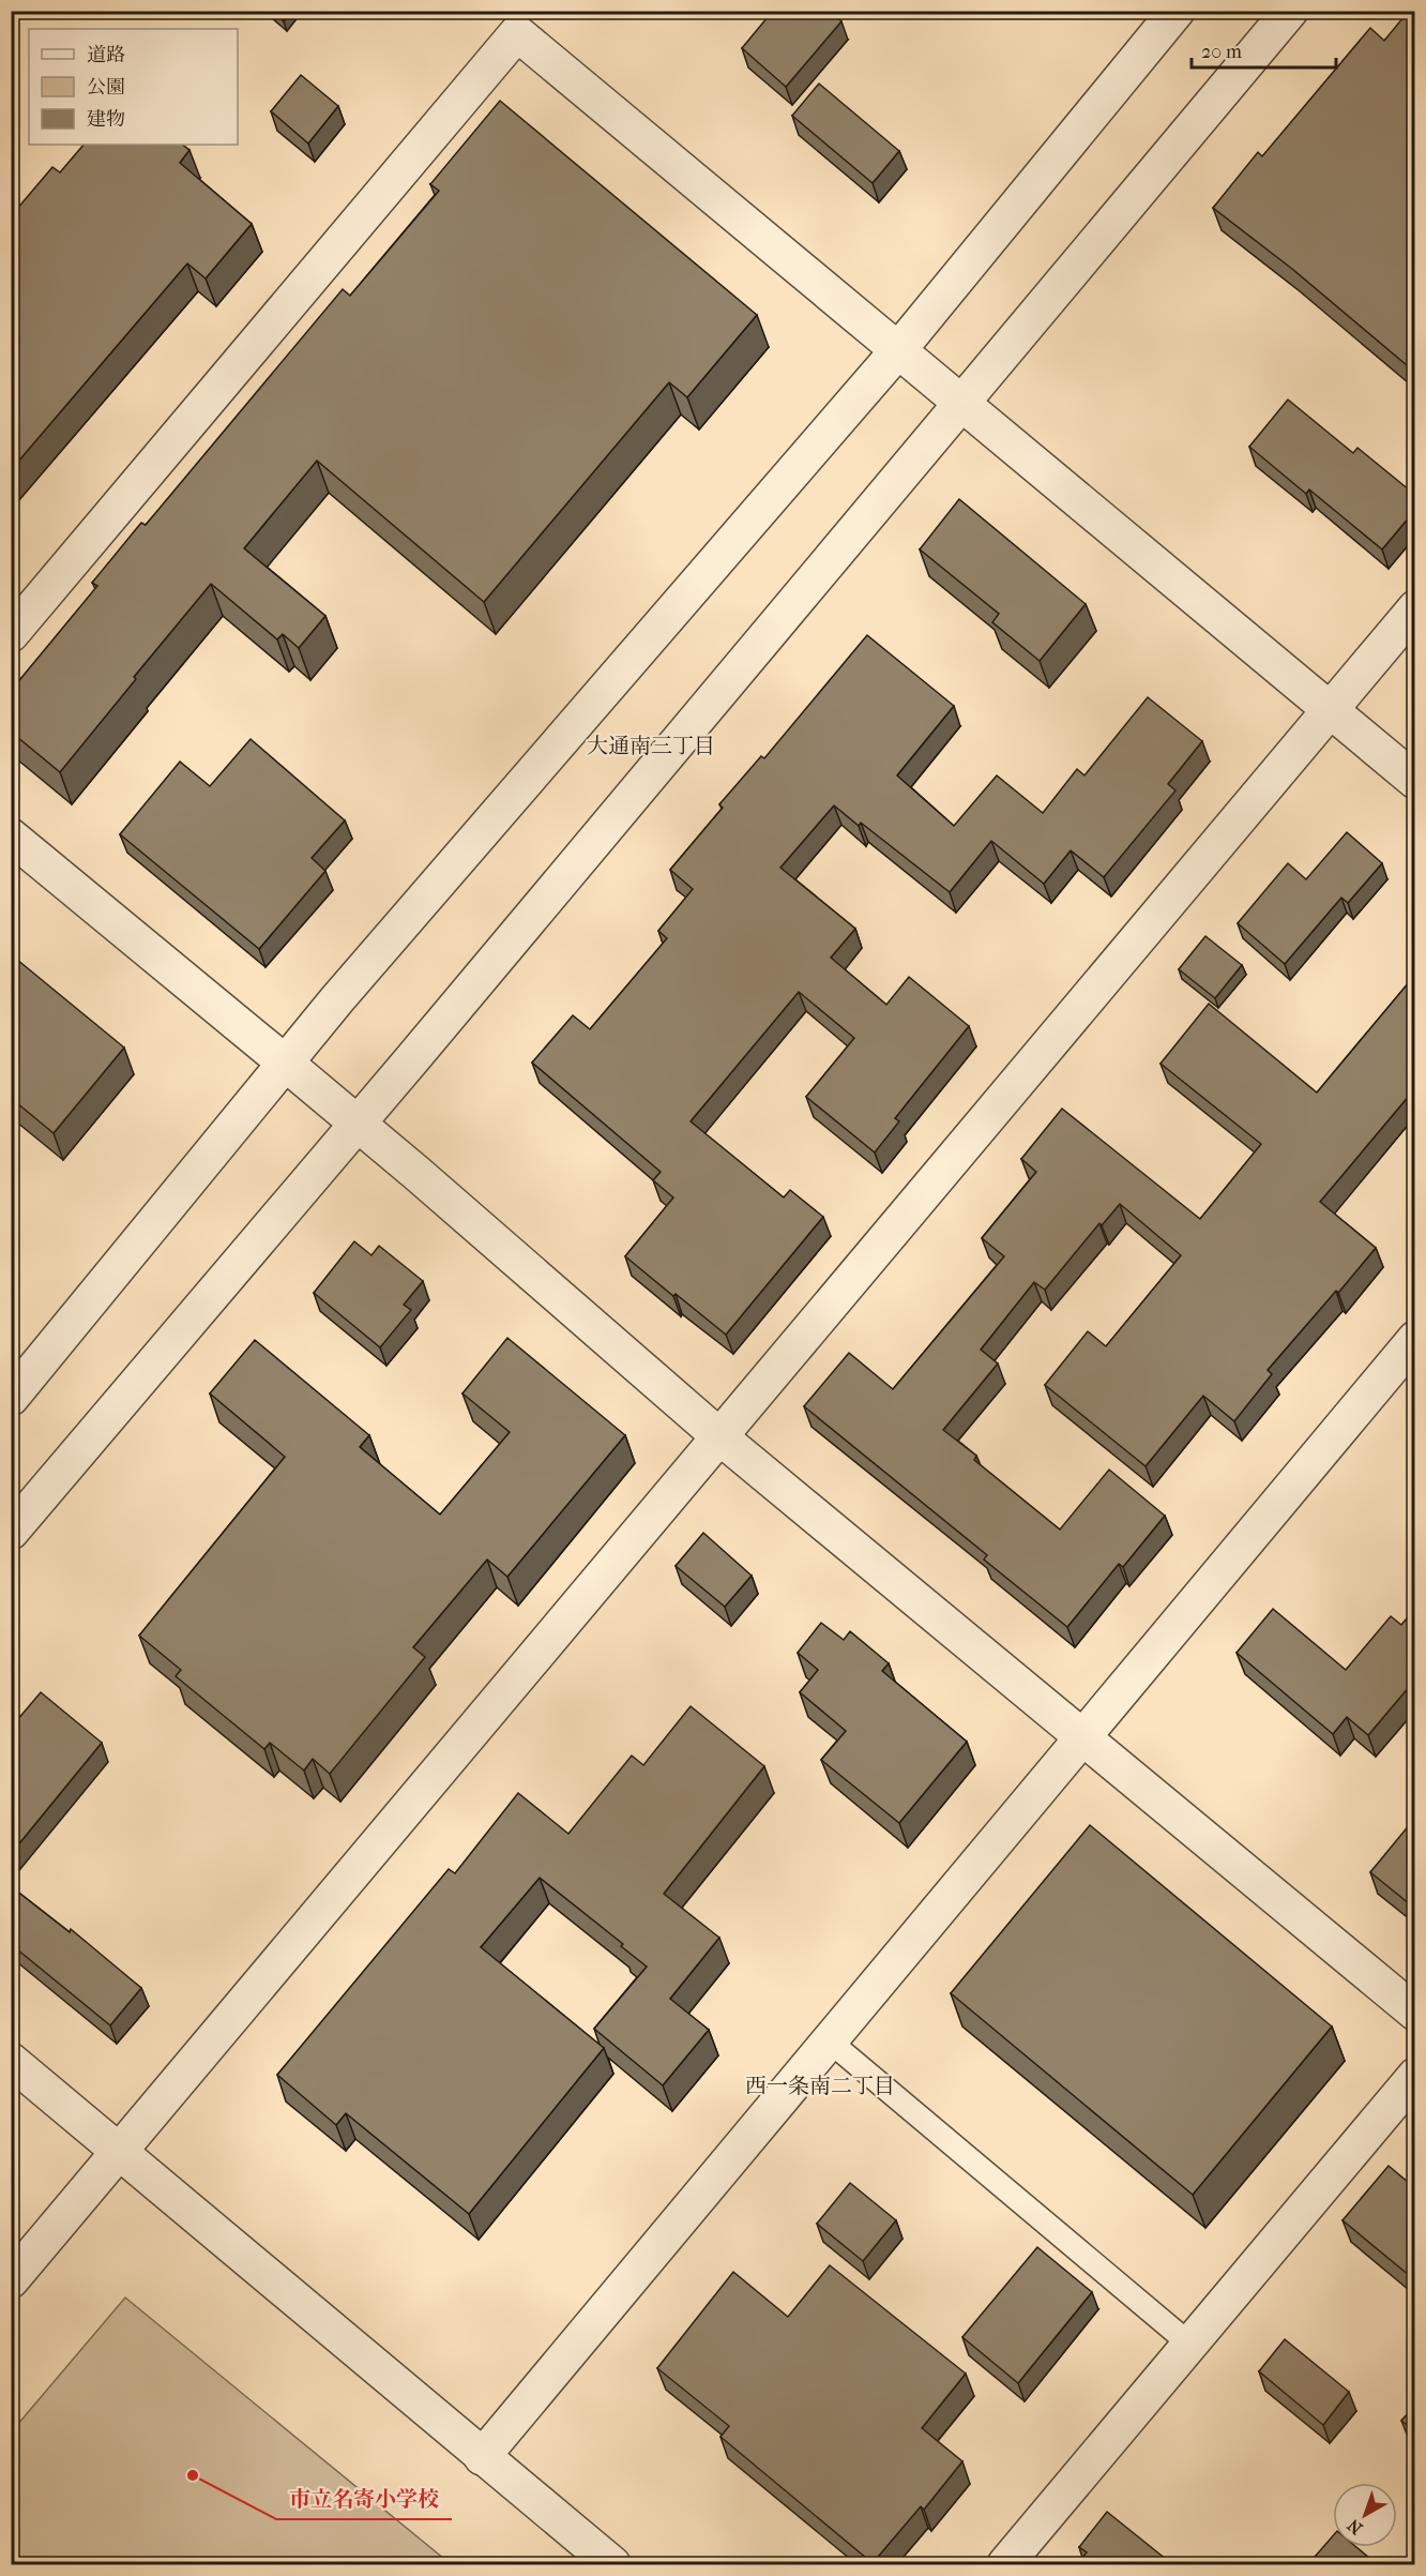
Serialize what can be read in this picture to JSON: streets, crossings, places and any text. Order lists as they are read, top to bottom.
{
  "districts": ["大通南三丁目", "西一条南二丁目"],
  "places": ["市立名寄小学校"],
  "legend": ["道路", "公園", "建物"],
  "scale_bar": "20 m",
  "north": "bottom left"
}
